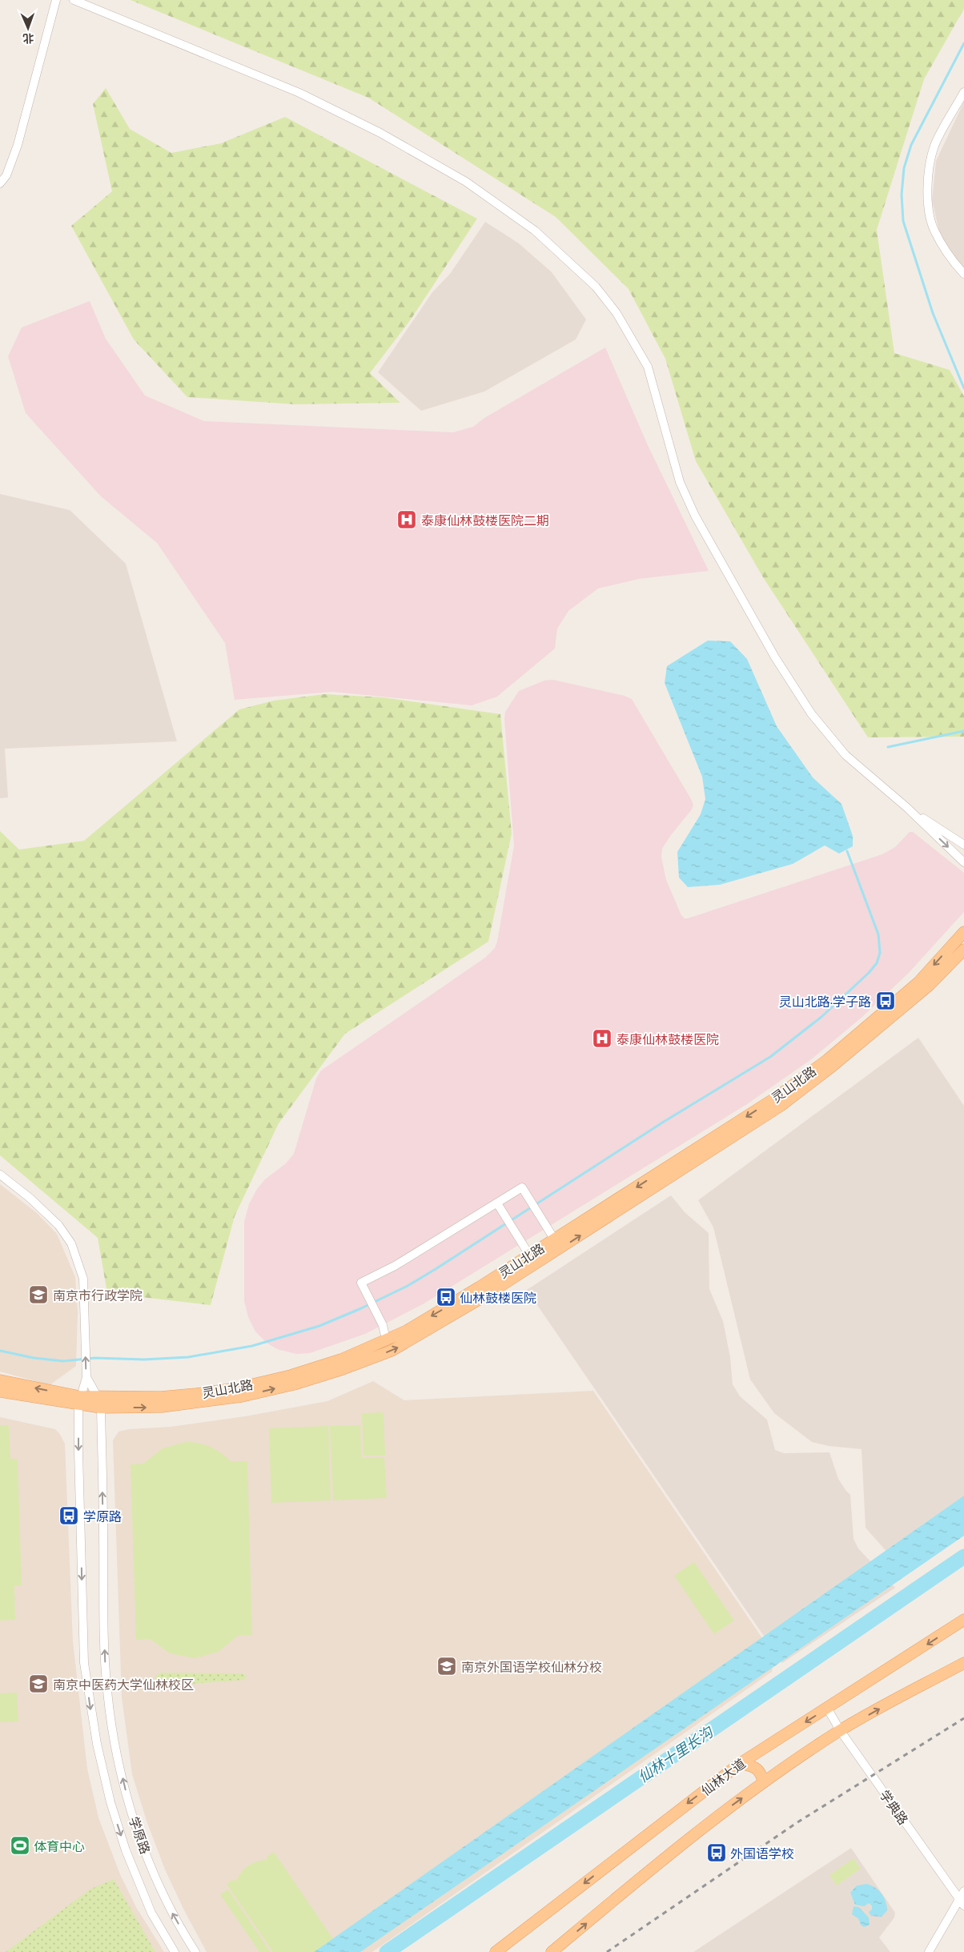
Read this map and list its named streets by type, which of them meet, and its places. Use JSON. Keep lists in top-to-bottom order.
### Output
{
  "streets": {
    "main road": ["灵山北路", "仙林大道"],
    "street": ["学典路", "学原路"]
  },
  "crossings": [
    ["灵山北路", "学原路"],
    ["仙林大道", "学典路"]
  ],
  "water": ["仙林十里长沟"],
  "places": {
    "hospital": ["泰康仙林鼓楼医院二期", "泰康仙林鼓楼医院"],
    "bus stop": [
      "灵山北路·学子路",
      "仙林鼓楼医院",
      "学原路",
      "外国语学校"
    ],
    "school or university": ["南京市行政学院", "南京外国语学校仙林分校", "南京中医药大学仙林校区"],
    "sports": ["体育中心"]
  },
  "north": "bottom"
}
